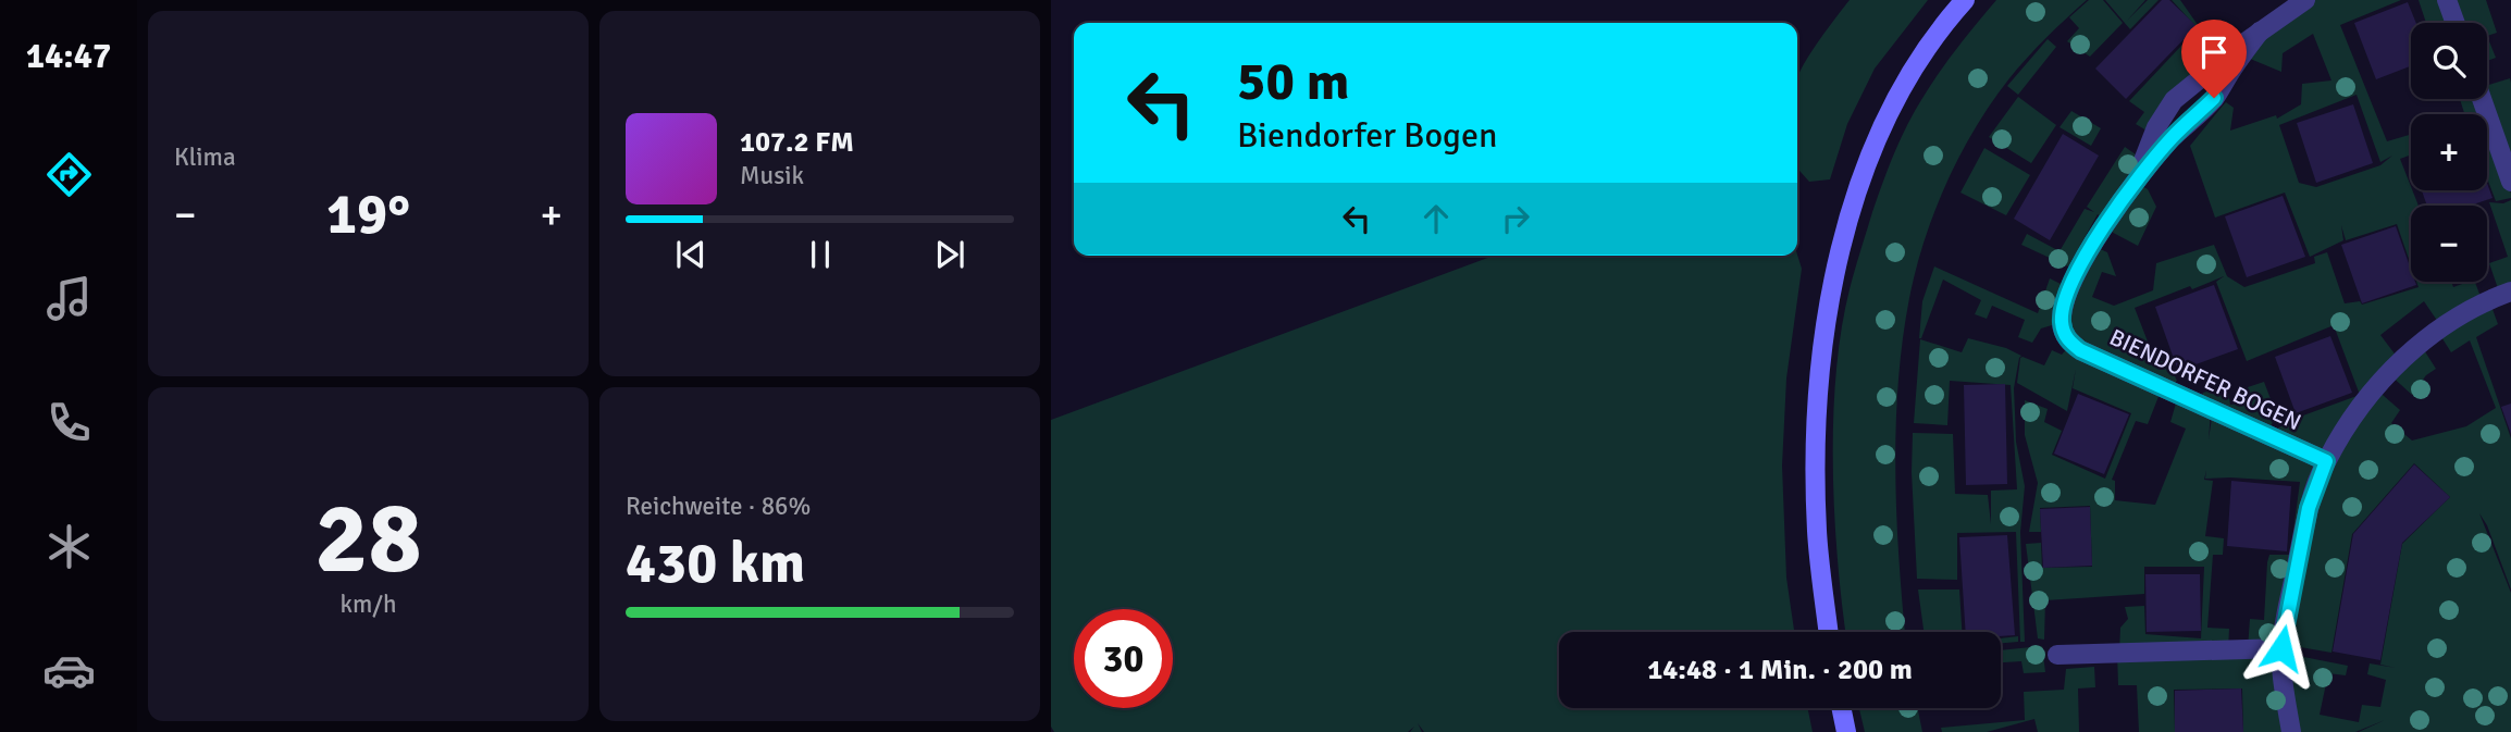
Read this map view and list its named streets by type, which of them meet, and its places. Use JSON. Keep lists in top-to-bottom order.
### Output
{
  "streets": {
    "street": ["BIENDORFER BOGEN"]
  },
  "page": {
    "tabs": "14:47",
    "tile": [
      "Klima",
      ["28", "km/h"],
      ["Reichweite · 86%", "430 km"]
    ],
    "map_buttons": ["+", "−"],
    "turn": ["50 m", "Biendorfer Bogen"],
    "song": ["107.2 FM", "Musik"],
    "heat": ["−", "19°", "+"],
    "limit": "30",
    "trip": "14:48 · 1 Min. · 200 m"
  }
}
